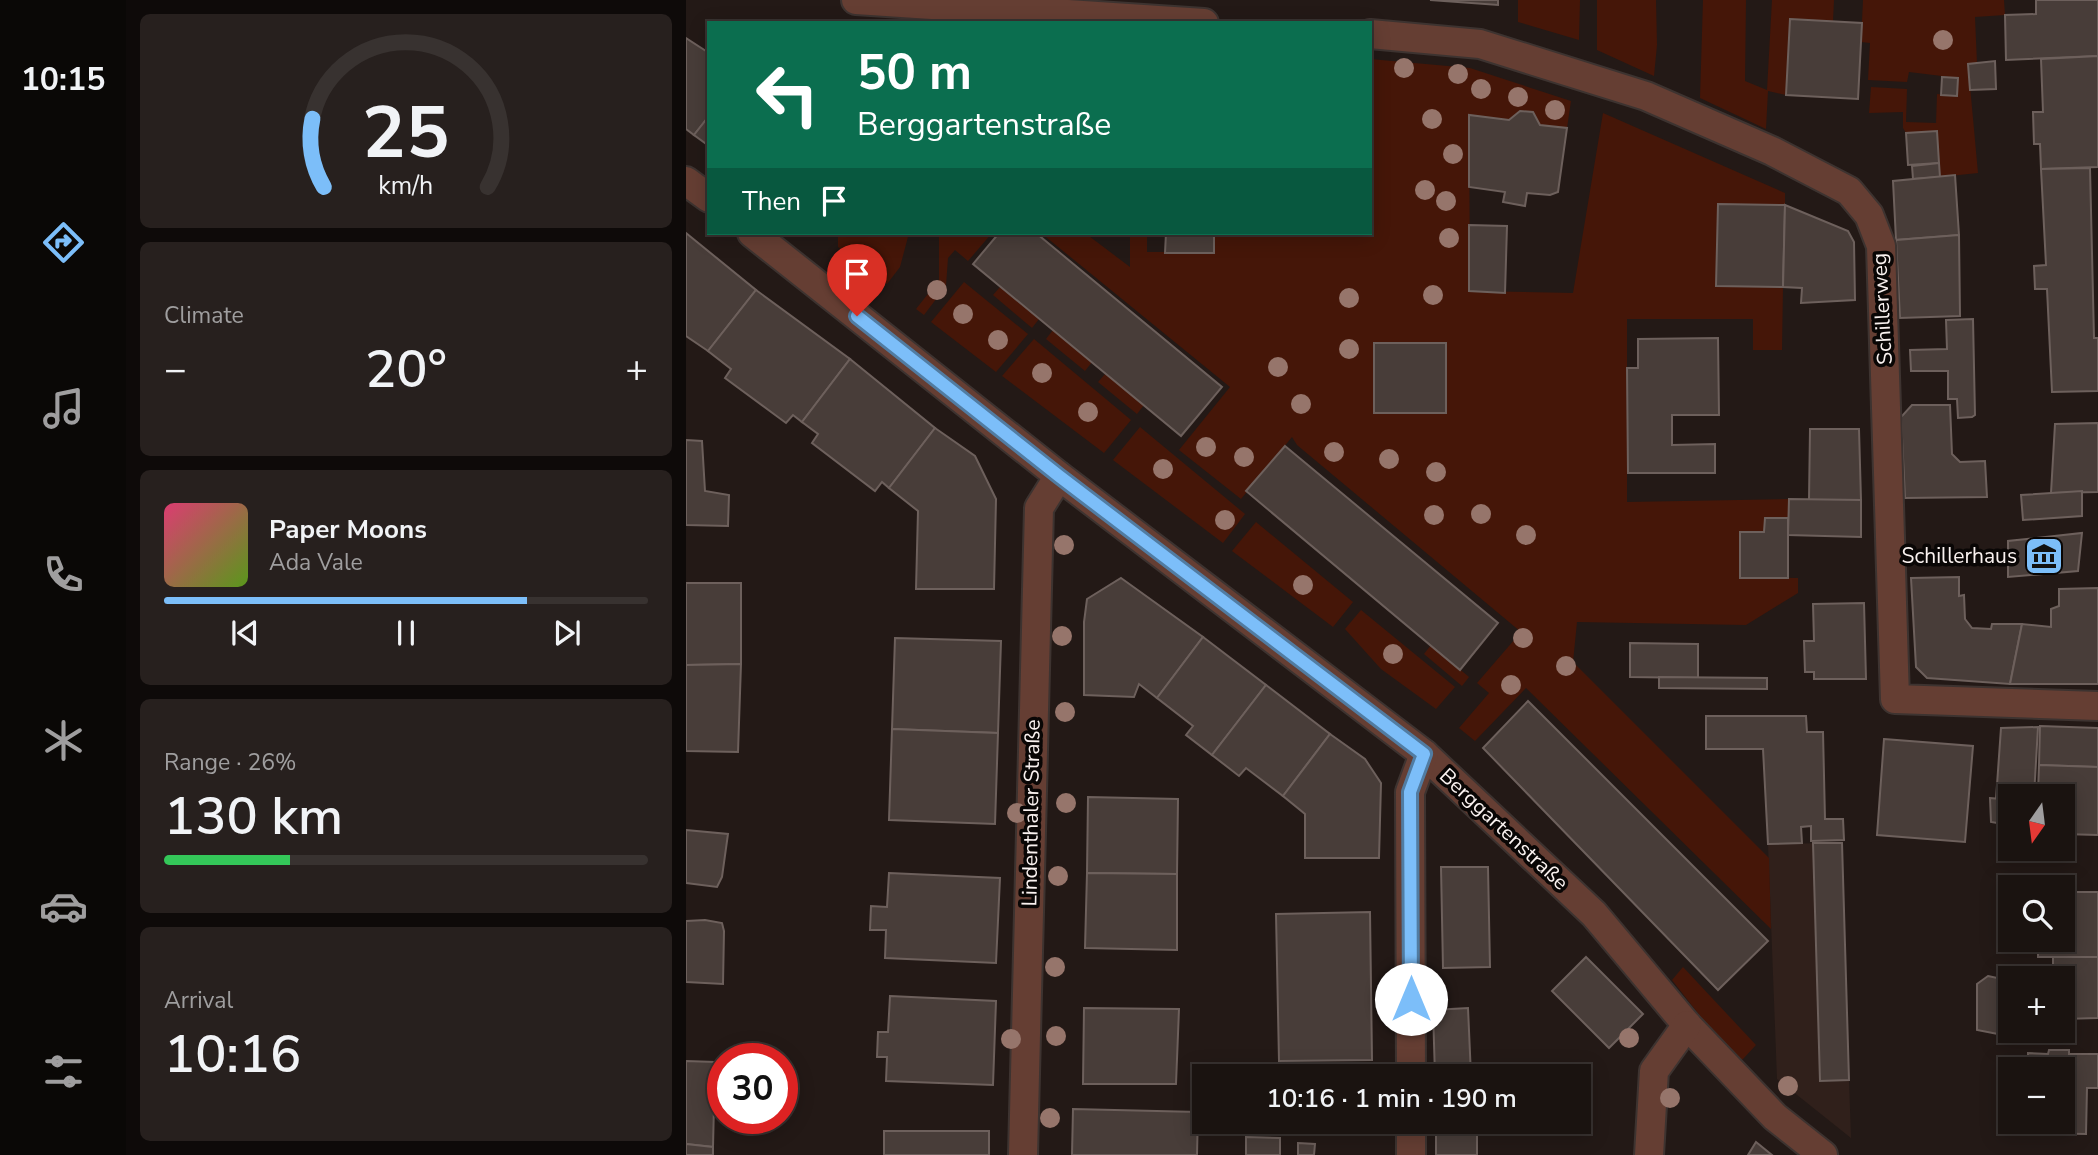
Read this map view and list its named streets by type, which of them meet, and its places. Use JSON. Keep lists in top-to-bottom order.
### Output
{
  "streets": {
    "street": ["Schillerweg", "Lindenthaler Straße", "Berggartenstraße"]
  },
  "crossings": [
    ["Lindenthaler Straße", "Berggartenstraße"]
  ],
  "places": {
    "museum": ["Schillerhaus"]
  },
  "north": "bottom",
  "page": {
    "tabs": "10:15",
    "turn": ["50 m", "Berggartenstraße"],
    "then": "Then",
    "tile": [
      "Climate",
      ["Range · 26%", "130 km"],
      ["Arrival", "10:16"]
    ],
    "heat": ["−", "20°", "+"],
    "song": ["Paper Moons", "Ada Vale"],
    "map_buttons": ["+", "−"],
    "limit": "30",
    "trip": "10:16 · 1 min · 190 m",
    "gauge": ["25", "km/h"]
  }
}
